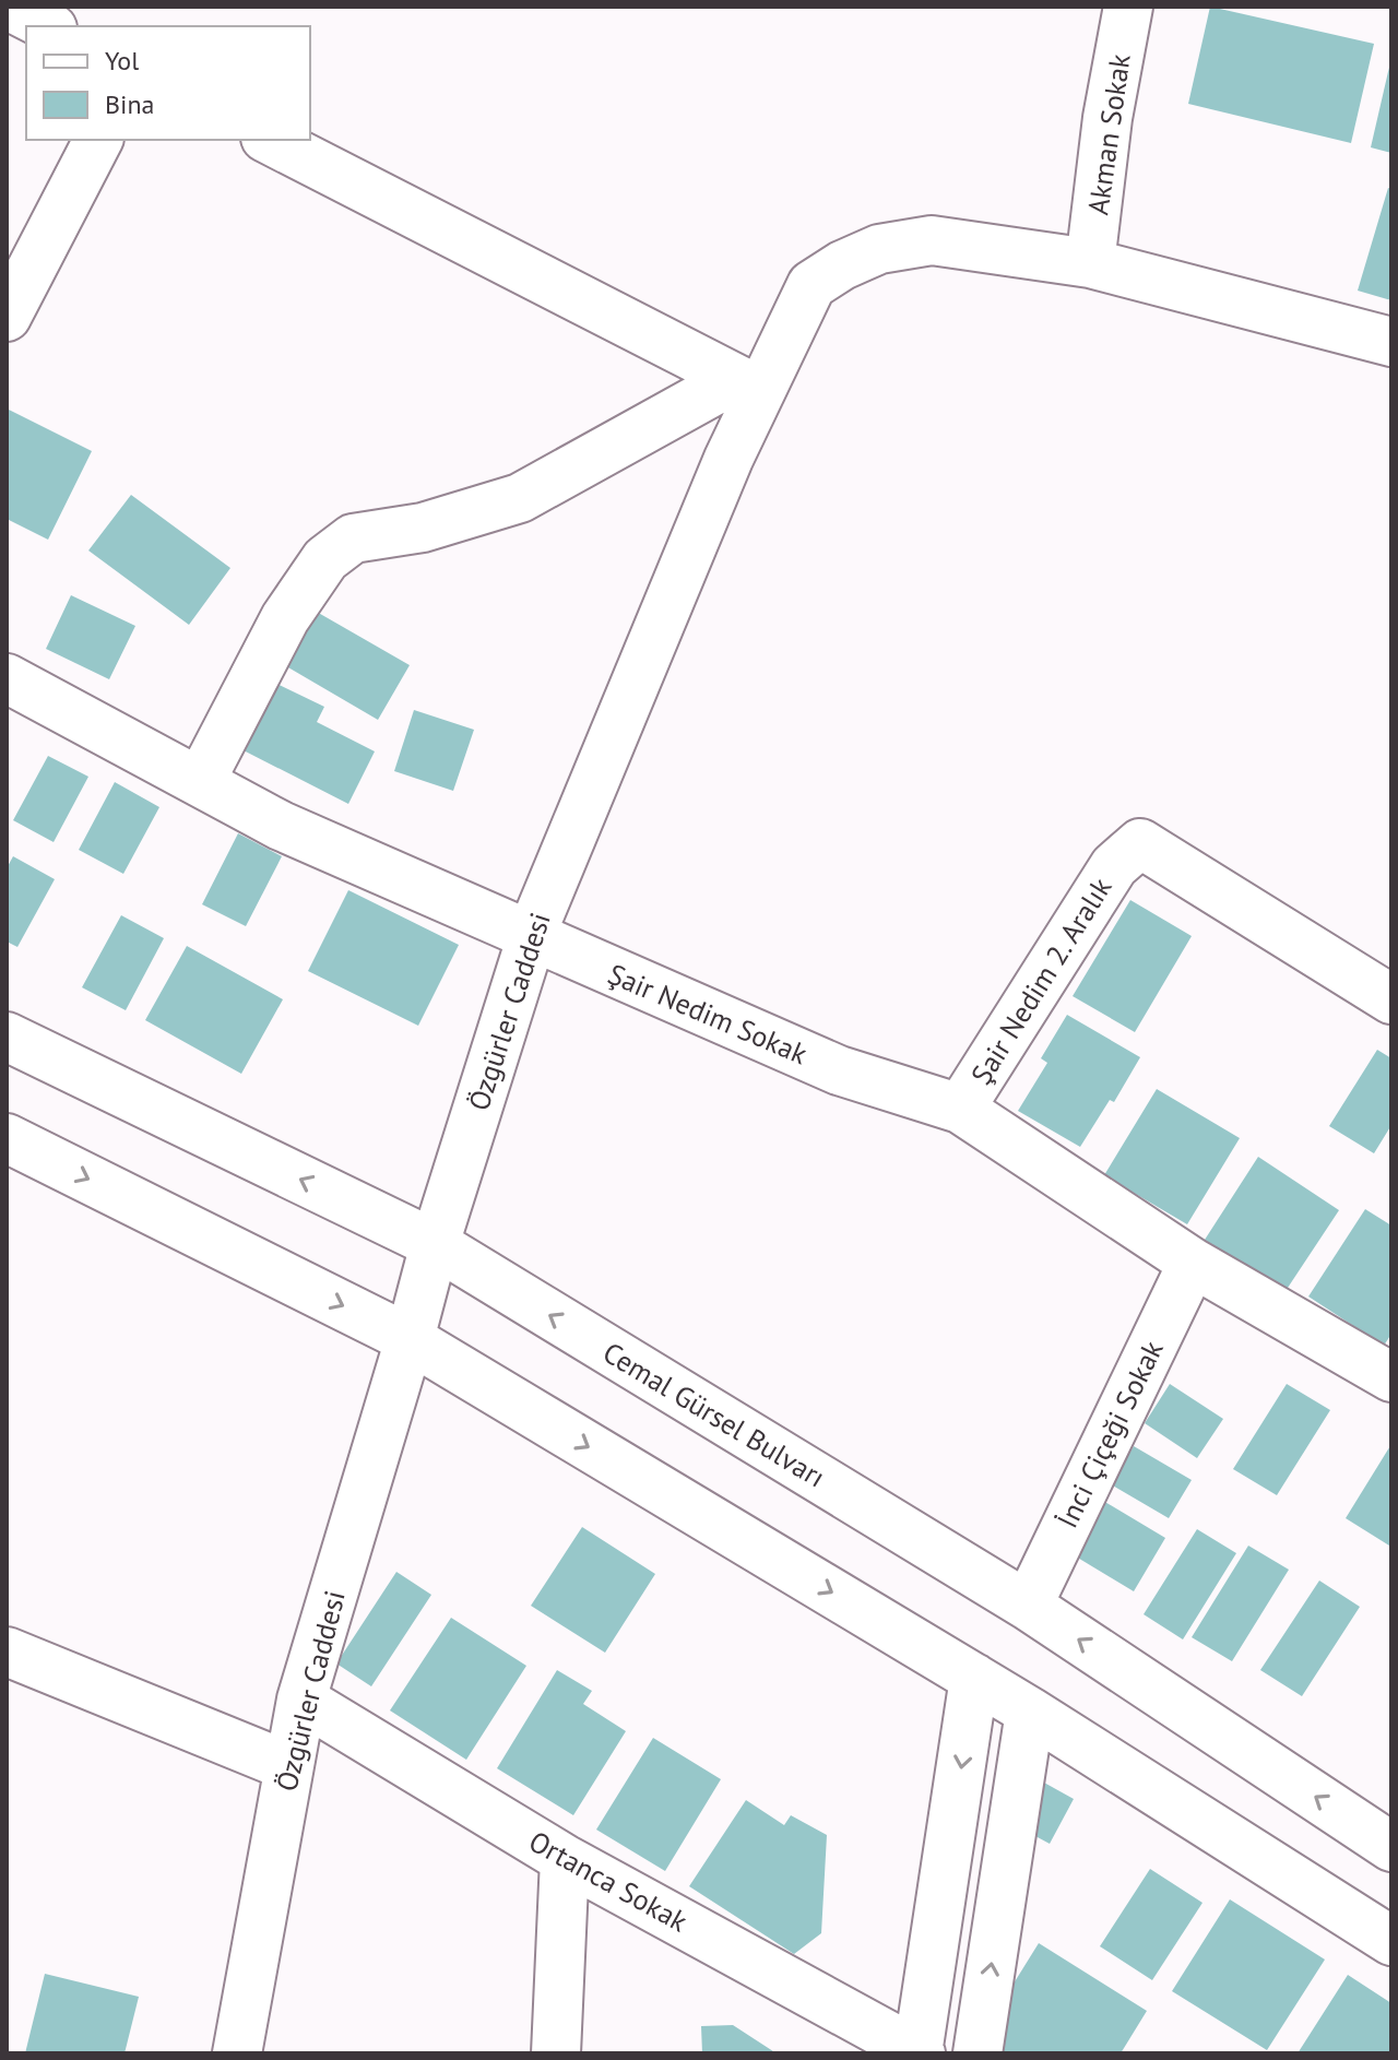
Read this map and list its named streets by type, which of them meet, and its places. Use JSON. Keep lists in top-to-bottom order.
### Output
{
  "streets": {
    "street": [
      "Akman Sokak",
      "Şair Nedim 2. Aralık",
      "Özgürler Caddesi",
      "Şair Nedim Sokak",
      "Cemal Gürsel Bulvarı",
      "İnci Çiçeği Sokak",
      "Ortanca Sokak"
    ]
  },
  "crossings": [
    ["Akman Sokak", "Özgürler Caddesi"],
    ["Şair Nedim 2. Aralık", "Şair Nedim Sokak"],
    ["Özgürler Caddesi", "Şair Nedim Sokak"],
    ["Özgürler Caddesi", "Cemal Gürsel Bulvarı"],
    ["Özgürler Caddesi", "Ortanca Sokak"],
    ["Şair Nedim Sokak", "İnci Çiçeği Sokak"],
    ["Cemal Gürsel Bulvarı", "İnci Çiçeği Sokak"]
  ],
  "legend": ["Yol", "Bina"]
}
